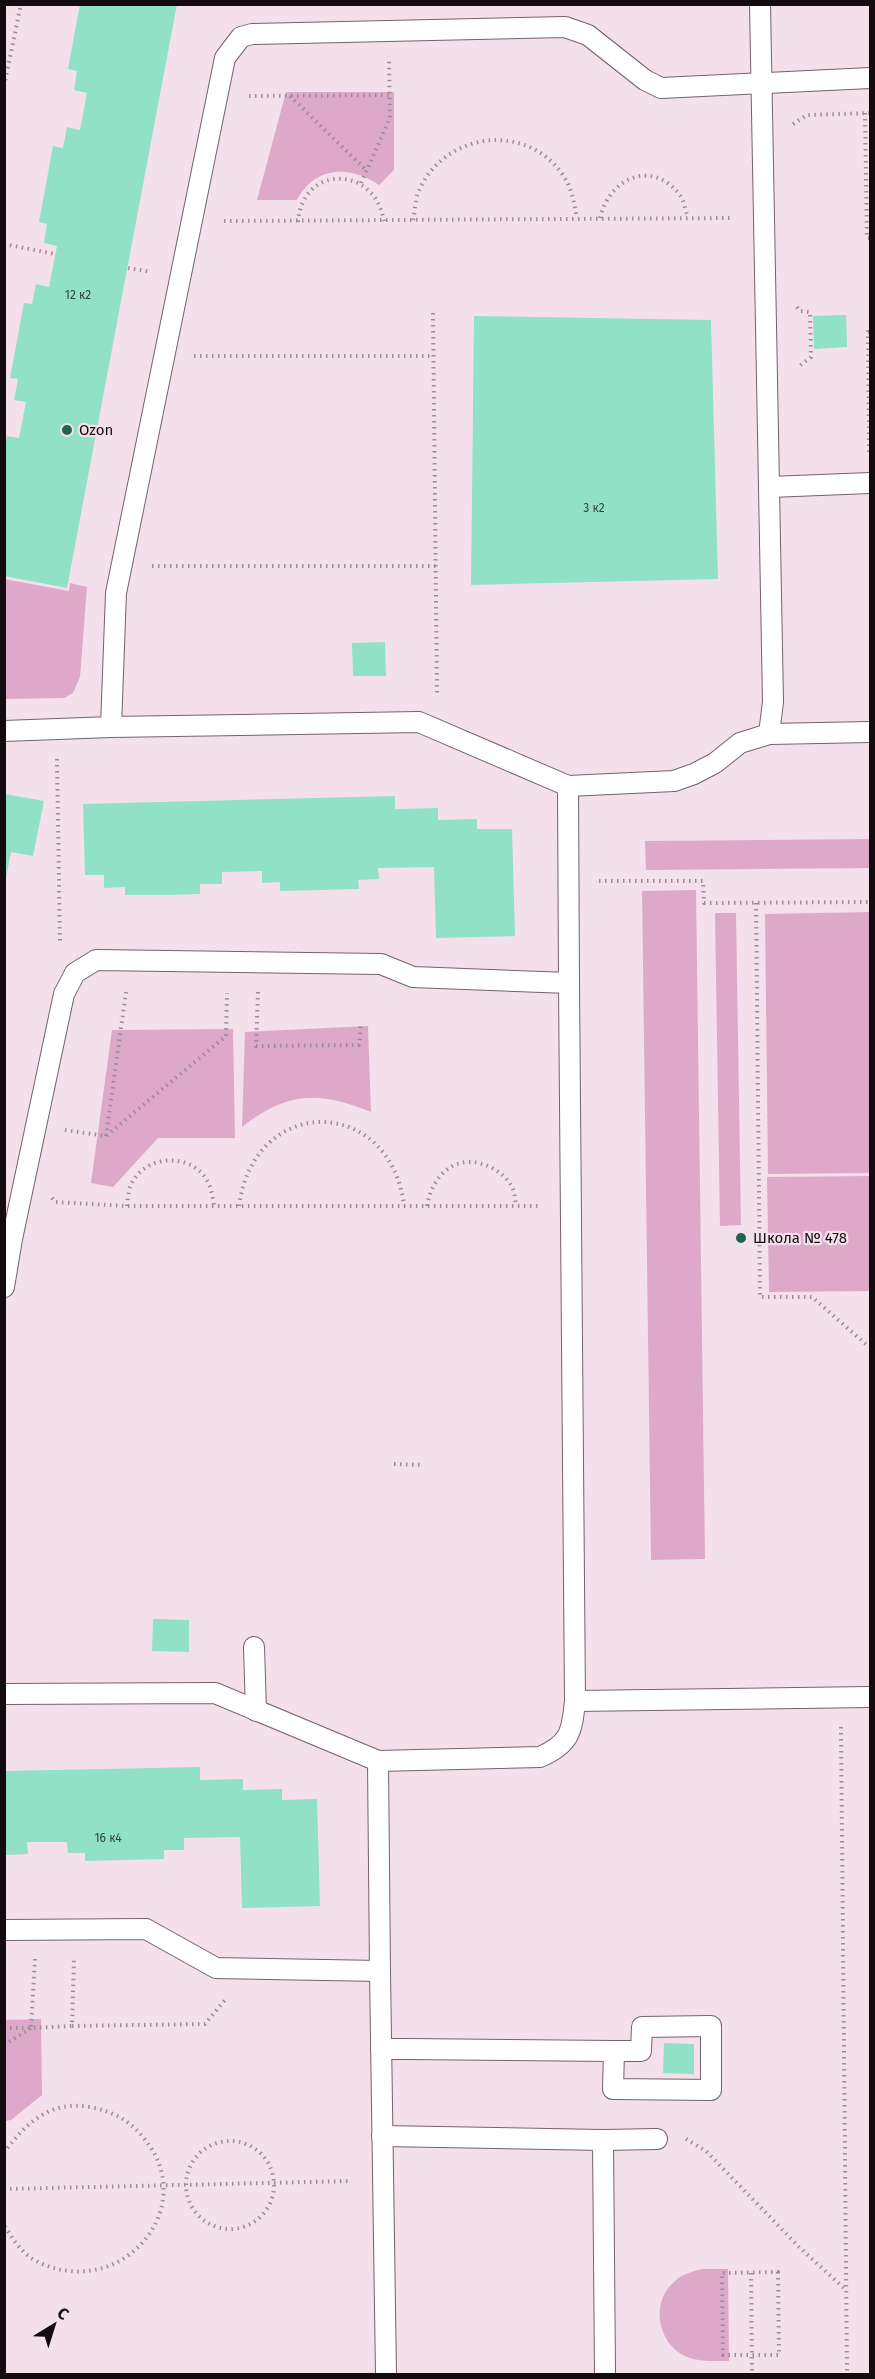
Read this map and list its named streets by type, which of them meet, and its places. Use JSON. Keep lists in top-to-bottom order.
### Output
{
  "places": ["Ozon", "Школа № 478"],
  "house_numbers": ["12 к2", "3 к2", "16 к4"],
  "north": "top right"
}
